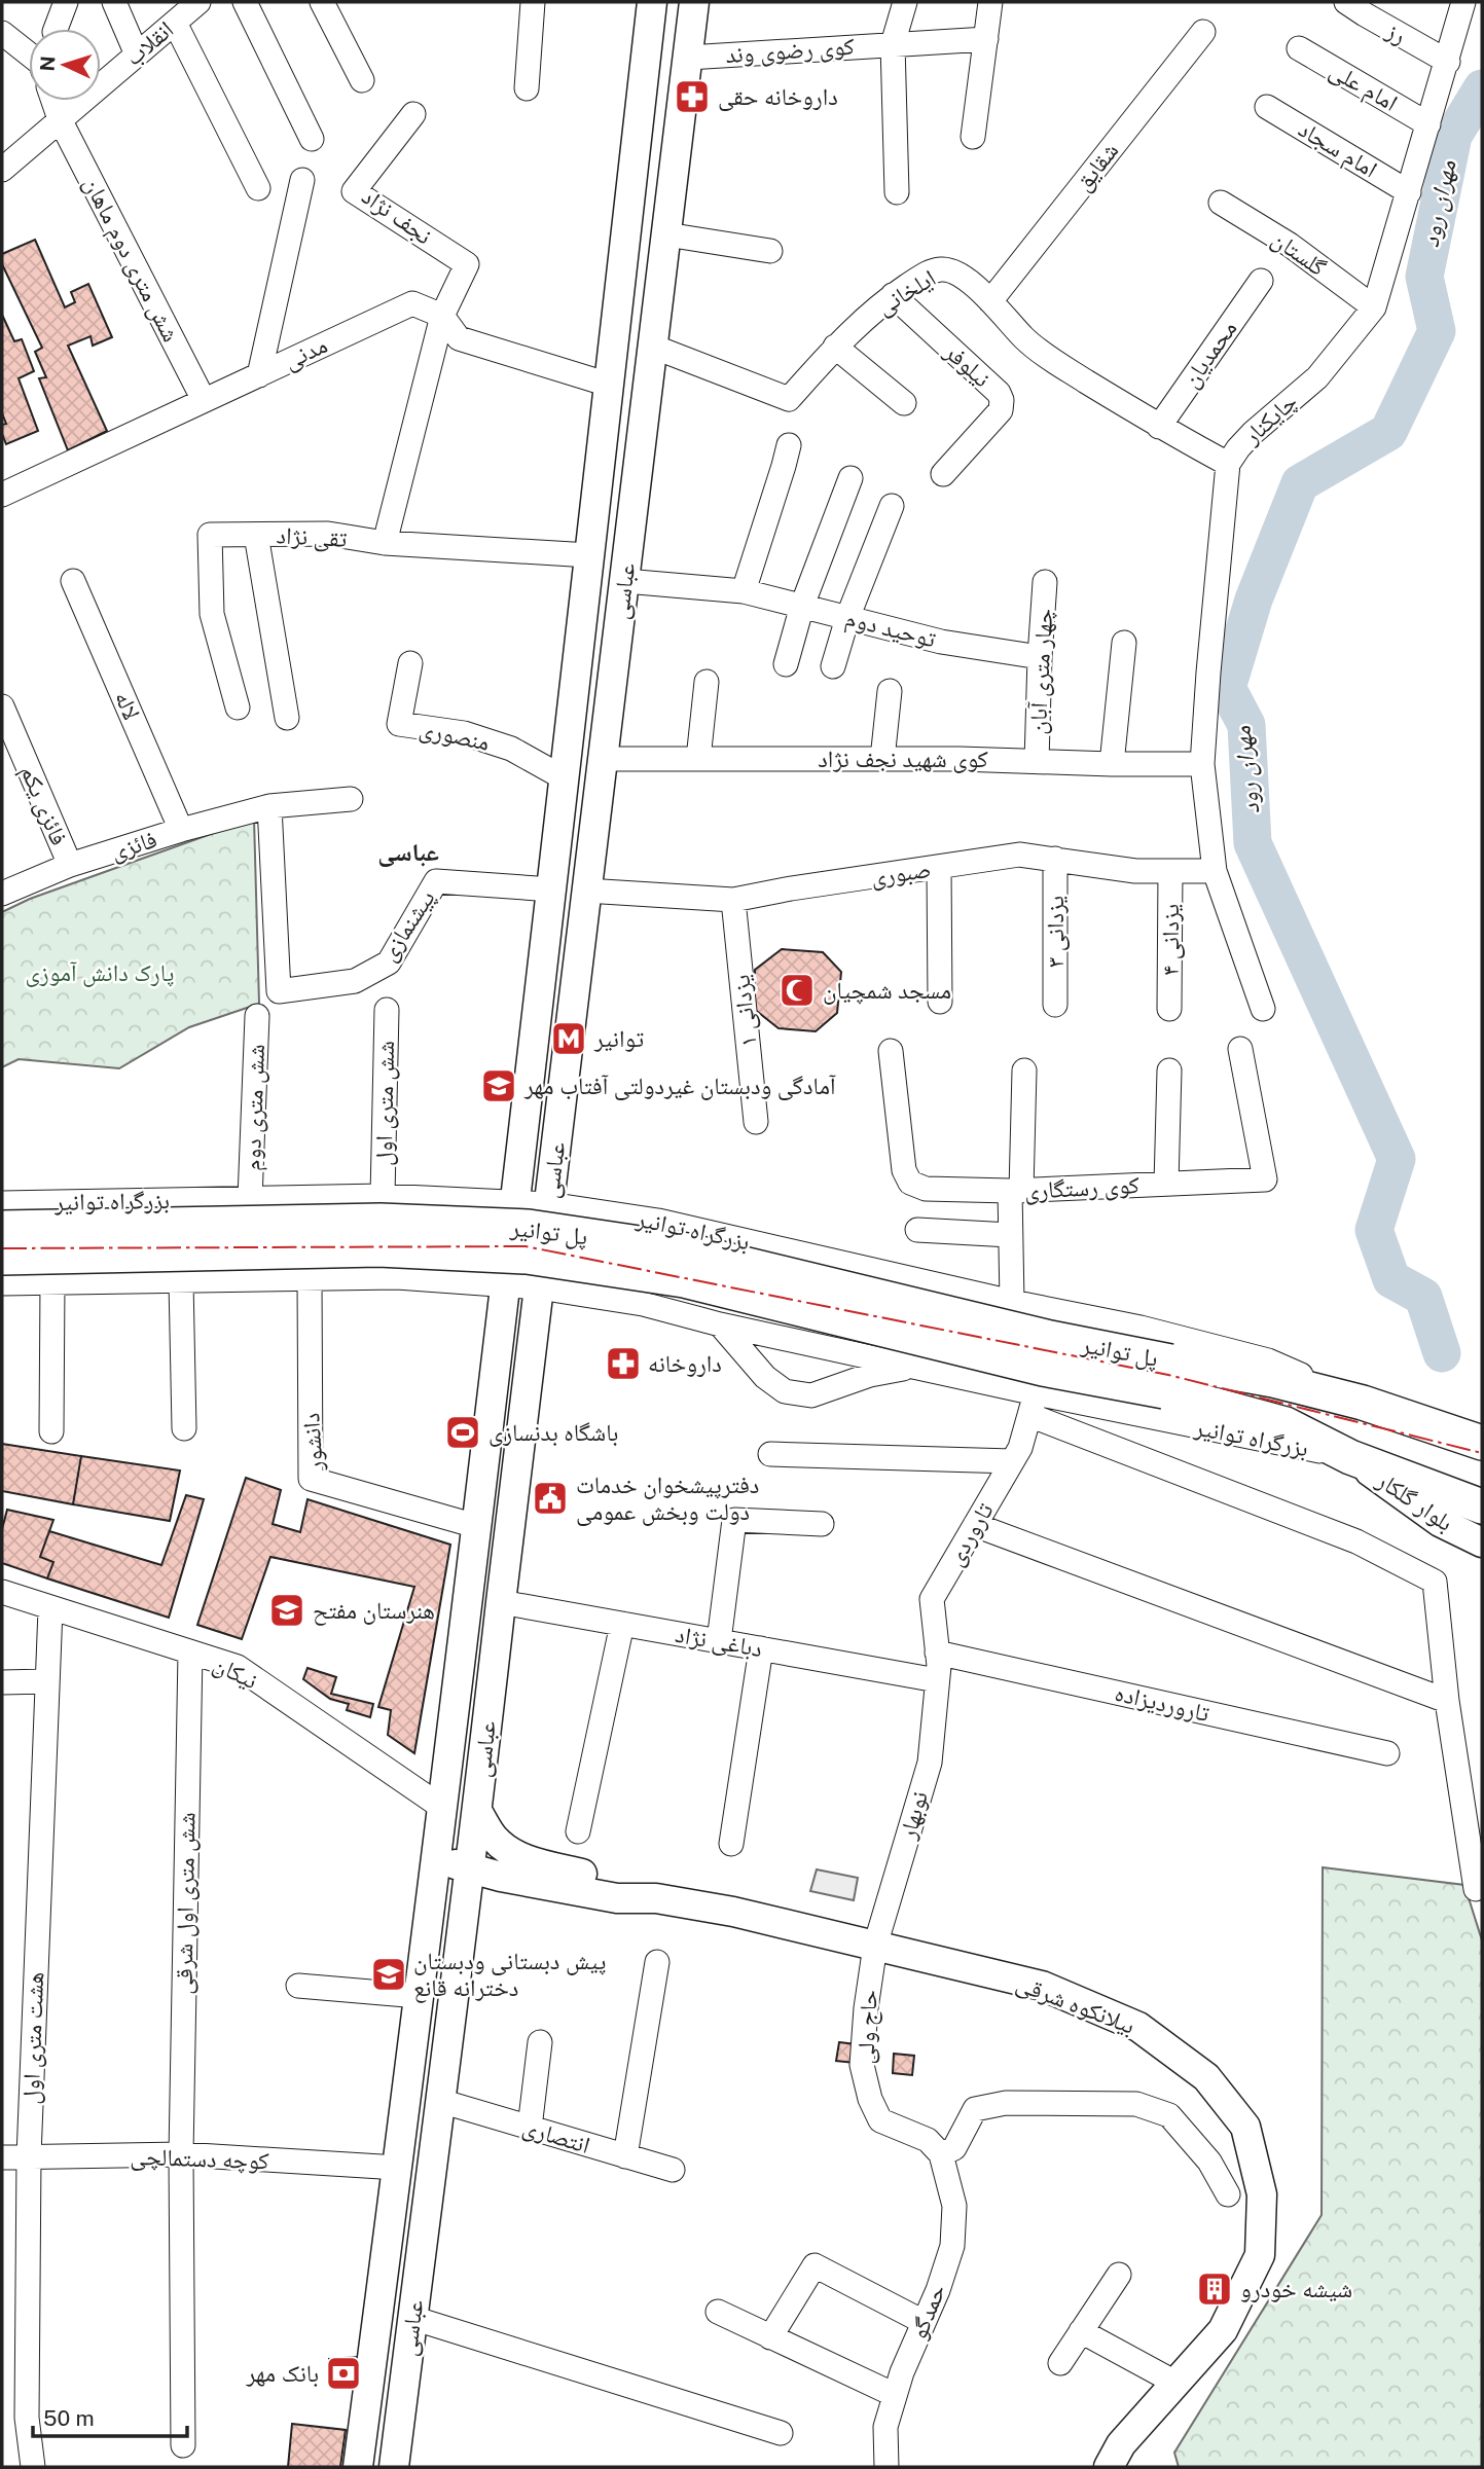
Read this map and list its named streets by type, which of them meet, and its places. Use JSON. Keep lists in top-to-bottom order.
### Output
{
  "streets": {
    "highway": ["بزرگراه توانیر", "پل توانیر"],
    "main road": ["عباسى", "بلوار گلکار", "بیلانکوه شرقی"],
    "street": [
      "رز",
      "انقلاب",
      "کوی رضوی وند",
      "امام علی",
      "امام سجاد",
      "شقایق",
      "نجف نژاد",
      "گلستان",
      "شش متری دوم ماهان",
      "ایلخانی",
      "مدنی",
      "محمدیان",
      "نیلوفر",
      "چایکنار",
      "تقی نژاد",
      "توحید دوم",
      "چهار متری آبان",
      "لاله",
      "منصوری",
      "کوی شهید نجف نژاد",
      "فائزی یکم",
      "فائزی",
      "صبوری",
      "پیشنمازی",
      "یزدانی ۳",
      "یزدانی ۴",
      "یزدانی ۱",
      "شش متری اول",
      "شش متری دوم",
      "کوی رستگاری",
      "دانشور",
      "تاروردی",
      "دباغی نژاد",
      "نیکان",
      "تاروردیزاده",
      "نوبهار",
      "شش متری اول شرقی",
      "حاج ولی",
      "هشت متری اول",
      "انتصاری",
      "کوچه دستمالچی",
      "حمدگو"
    ]
  },
  "crossings": [
    ["رز", "چایکنار"],
    ["انقلاب", "شش متری دوم ماهان"],
    ["کوی رضوی وند", "عباسى"],
    ["امام علی", "چایکنار"],
    ["امام سجاد", "چایکنار"],
    ["شقایق", "ایلخانی"],
    ["نجف نژاد", "مدنی"],
    ["گلستان", "چایکنار"],
    ["شش متری دوم ماهان", "مدنی"],
    ["ایلخانی", "محمدیان"],
    ["ایلخانی", "نیلوفر"],
    ["ایلخانی", "چایکنار"],
    ["ایلخانی", "عباسى"],
    ["مدنی", "عباسى"],
    ["چایکنار", "کوی شهید نجف نژاد"],
    ["چایکنار", "صبوری"],
    ["تقی نژاد", "عباسى"],
    ["عباسى", "توحید دوم"],
    ["عباسى", "منصوری"],
    ["عباسى", "کوی شهید نجف نژاد"],
    ["عباسى", "صبوری"],
    ["عباسى", "پیشنمازی"],
    ["عباسى", "بزرگراه توانیر"],
    ["عباسى", "دانشور"],
    ["عباسى", "دباغی نژاد"],
    ["عباسى", "نیکان"],
    ["عباسى", "بیلانکوه شرقی"],
    ["عباسى", "انتصاری"],
    ["عباسى", "کوچه دستمالچی"],
    ["توحید دوم", "چهار متری آبان"],
    ["چهار متری آبان", "کوی شهید نجف نژاد"],
    ["لاله", "فائزی"],
    ["فائزی یکم", "فائزی"],
    ["فائزی", "پیشنمازی"],
    ["صبوری", "یزدانی ۳"],
    ["صبوری", "یزدانی ۴"],
    ["صبوری", "یزدانی ۱"],
    ["شش متری اول", "بزرگراه توانیر"],
    ["شش متری دوم", "بزرگراه توانیر"],
    ["کوی رستگاری", "بزرگراه توانیر"],
    ["بزرگراه توانیر", "پل توانیر"],
    ["بزرگراه توانیر", "دانشور"],
    ["بزرگراه توانیر", "بلوار گلکار"],
    ["بزرگراه توانیر", "تاروردی"],
    ["تاروردی", "دباغی نژاد"],
    ["تاروردی", "تاروردیزاده"],
    ["تاروردی", "نوبهار"],
    ["دباغی نژاد", "نوبهار"],
    ["نیکان", "شش متری اول شرقی"],
    ["نیکان", "هشت متری اول"],
    ["نوبهار", "بیلانکوه شرقی"],
    ["نوبهار", "حاج ولی"],
    ["شش متری اول شرقی", "کوچه دستمالچی"],
    ["بیلانکوه شرقی", "حاج ولی"],
    ["حاج ولی", "حمدگو"],
    ["هشت متری اول", "کوچه دستمالچی"]
  ],
  "districts": ["عباسی"],
  "water": ["مهران رود"],
  "parks": ["پارک دانش آموزی"],
  "places": {
    "pharmacy": ["داروخانه حقی", "داروخانه"],
    "mosque": ["مسجد شمچیان"],
    "metro station": ["توانیر"],
    "school or university": ["آمادگی ودبستان غیردولتی آفتاب مهر", "هنرستان مفتح", "پیش دبستانی ودبستان دخترانه قانع"],
    "sports": ["باشگاه بدنسازی"],
    "public building": ["دفترپیشخوان خدمات دولت وبخش عمومی"],
    "building": ["شیشه خودرو"],
    "bank": ["بانک مهر"]
  },
  "scale_bar": "50 m",
  "north": "left"
}
